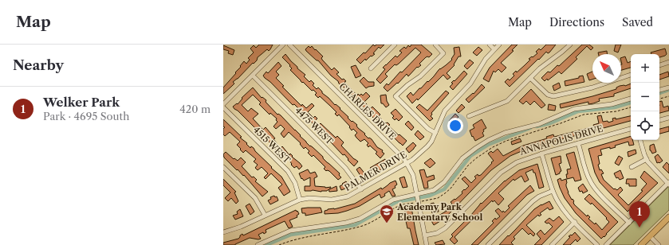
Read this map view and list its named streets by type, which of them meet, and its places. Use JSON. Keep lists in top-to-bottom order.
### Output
{
  "streets": {
    "street": [
      "CHARLES DRIVE",
      "4475 WEST",
      "ANNAPOLIS DRIVE",
      "4515 WEST",
      "PALMER DRIVE"
    ]
  },
  "crossings": [
    ["CHARLES DRIVE", "ANNAPOLIS DRIVE"],
    ["CHARLES DRIVE", "PALMER DRIVE"],
    ["4475 WEST", "PALMER DRIVE"],
    ["4515 WEST", "PALMER DRIVE"]
  ],
  "places": {
    "school or university": ["Academy Park Elementary School"]
  },
  "north": "top left",
  "page": {
    "header": "Map",
    "nav": ["Map", "Directions", "Saved"],
    "heading": "Nearby",
    "map_buttons": ["+", "−"],
    "list": [
      {
        "mark": "1",
        "name": "Welker Park",
        "note": "Park · 4695 South",
        "value": "420 m"
      }
    ],
    "pins": "1"
  }
}
